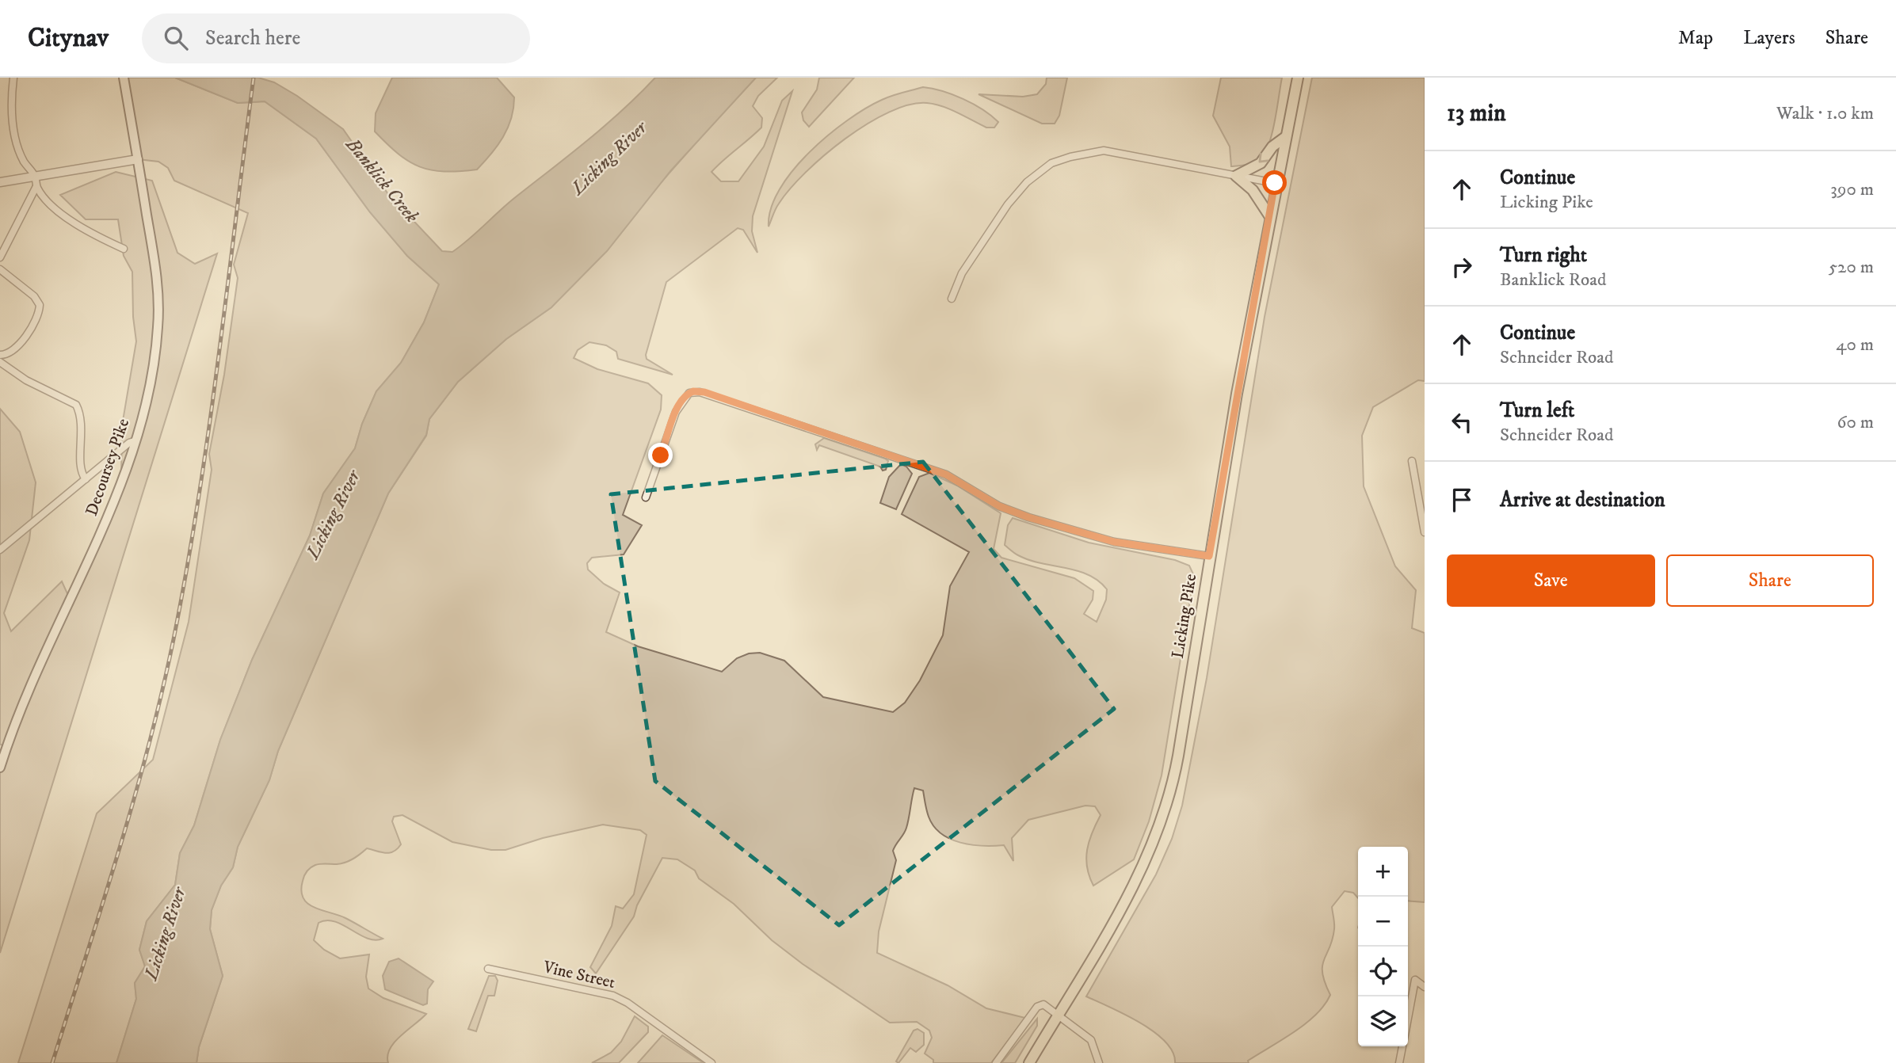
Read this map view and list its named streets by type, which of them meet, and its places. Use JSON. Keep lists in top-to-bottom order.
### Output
{
  "streets": {
    "main road": ["Decoursey Pike", "Licking Pike"],
    "street": ["Vine Street"]
  },
  "water": ["Licking River", "Banklick Creek"],
  "page": {
    "header": "Citynav",
    "search": "Search here",
    "nav": ["Map", "Layers", "Share"],
    "heading": ["13 min", "Walk · 1.0 km"],
    "list": [
      ["Continue", "Licking Pike", "390 m"],
      ["Turn right", "Banklick Road", "520 m"],
      ["Continue", "Schneider Road", "40 m"],
      ["Turn left", "Schneider Road", "60 m"],
      "Arrive at destination"
    ],
    "buttons": ["Save", "Share"],
    "map_buttons": ["+", "−"]
  }
}
